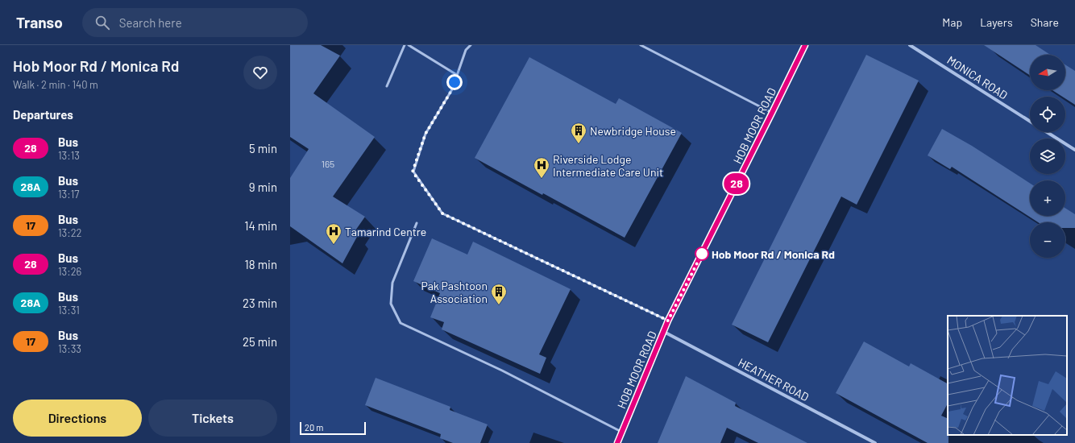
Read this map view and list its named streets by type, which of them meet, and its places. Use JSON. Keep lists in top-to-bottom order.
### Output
{
  "streets": {
    "street": ["MONICA ROAD", "HOB MOOR ROAD", "HEATHER ROAD"]
  },
  "crossings": [
    ["HOB MOOR ROAD", "HEATHER ROAD"]
  ],
  "places": {
    "building": ["Newbridge House", "Pak Pashtoon Association"],
    "hospital": ["Riverside Lodge Intermediate Care Unit", "Tamarind Centre"],
    "other": ["Hob Moor Rd / Monica Rd"]
  },
  "lines": ["bus line 28"],
  "house_numbers": ["165"],
  "scale_bar": "20 m",
  "north": "left",
  "page": {
    "header": "Transo",
    "search": "Search here",
    "nav": ["Map", "Layers", "Share"],
    "heading": [
      ["Hob Moor Rd / Monica Rd", "Walk · 2 min · 140 m"],
      "Departures"
    ],
    "on_map": "28",
    "map_buttons": ["+", "−"],
    "list": [
      {
        "mark": "28",
        "name": "Bus",
        "note": "13:13",
        "value": "5 min"
      },
      {
        "mark": "28A",
        "name": "Bus",
        "note": "13:17",
        "value": "9 min"
      },
      {
        "mark": "17",
        "name": "Bus",
        "note": "13:22",
        "value": "14 min"
      },
      {
        "mark": "28",
        "name": "Bus",
        "note": "13:26",
        "value": "18 min"
      },
      {
        "mark": "28A",
        "name": "Bus",
        "note": "13:31",
        "value": "23 min"
      },
      {
        "mark": "17",
        "name": "Bus",
        "note": "13:33",
        "value": "25 min"
      }
    ],
    "buttons": ["Directions", "Tickets"],
    "scale": "20 m"
  }
}
